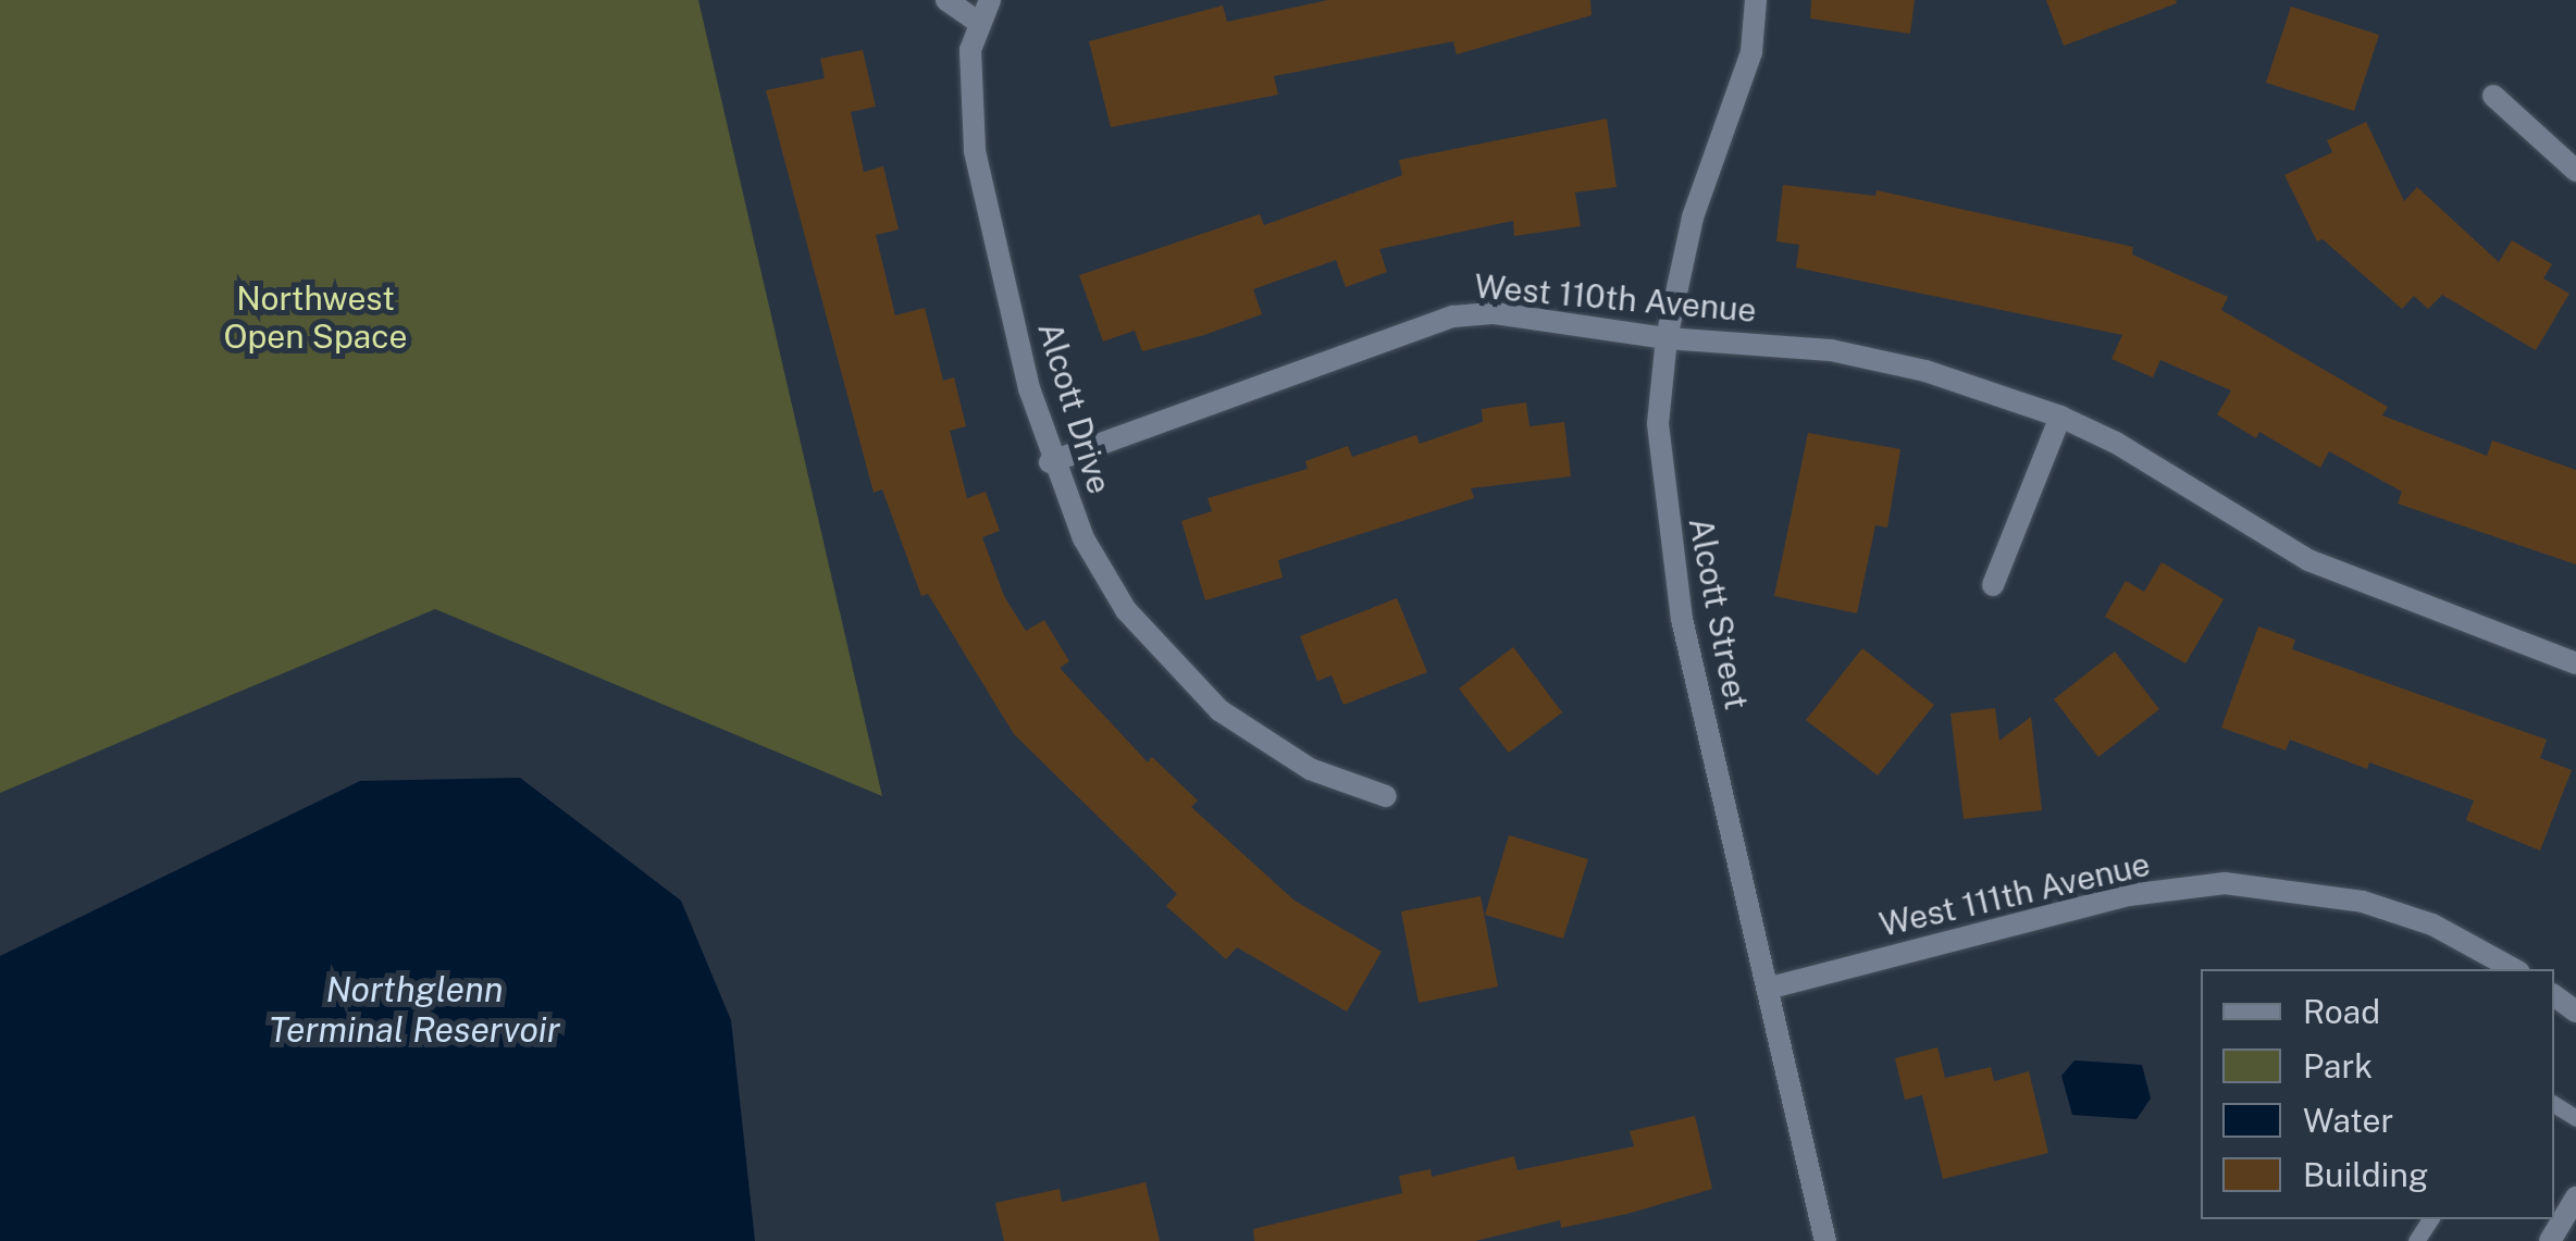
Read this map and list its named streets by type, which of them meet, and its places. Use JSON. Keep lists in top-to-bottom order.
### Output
{
  "streets": {
    "street": [
      "West 110th Avenue",
      "Alcott Drive",
      "Alcott Street",
      "West 111th Avenue"
    ]
  },
  "crossings": [
    ["West 110th Avenue", "Alcott Drive"],
    ["West 110th Avenue", "Alcott Street"],
    ["Alcott Street", "West 111th Avenue"]
  ],
  "water": ["Northglenn Terminal Reservoir"],
  "parks": ["Northwest Open Space"],
  "legend": [
    "Road",
    "Park",
    "Water",
    "Building"
  ]
}
